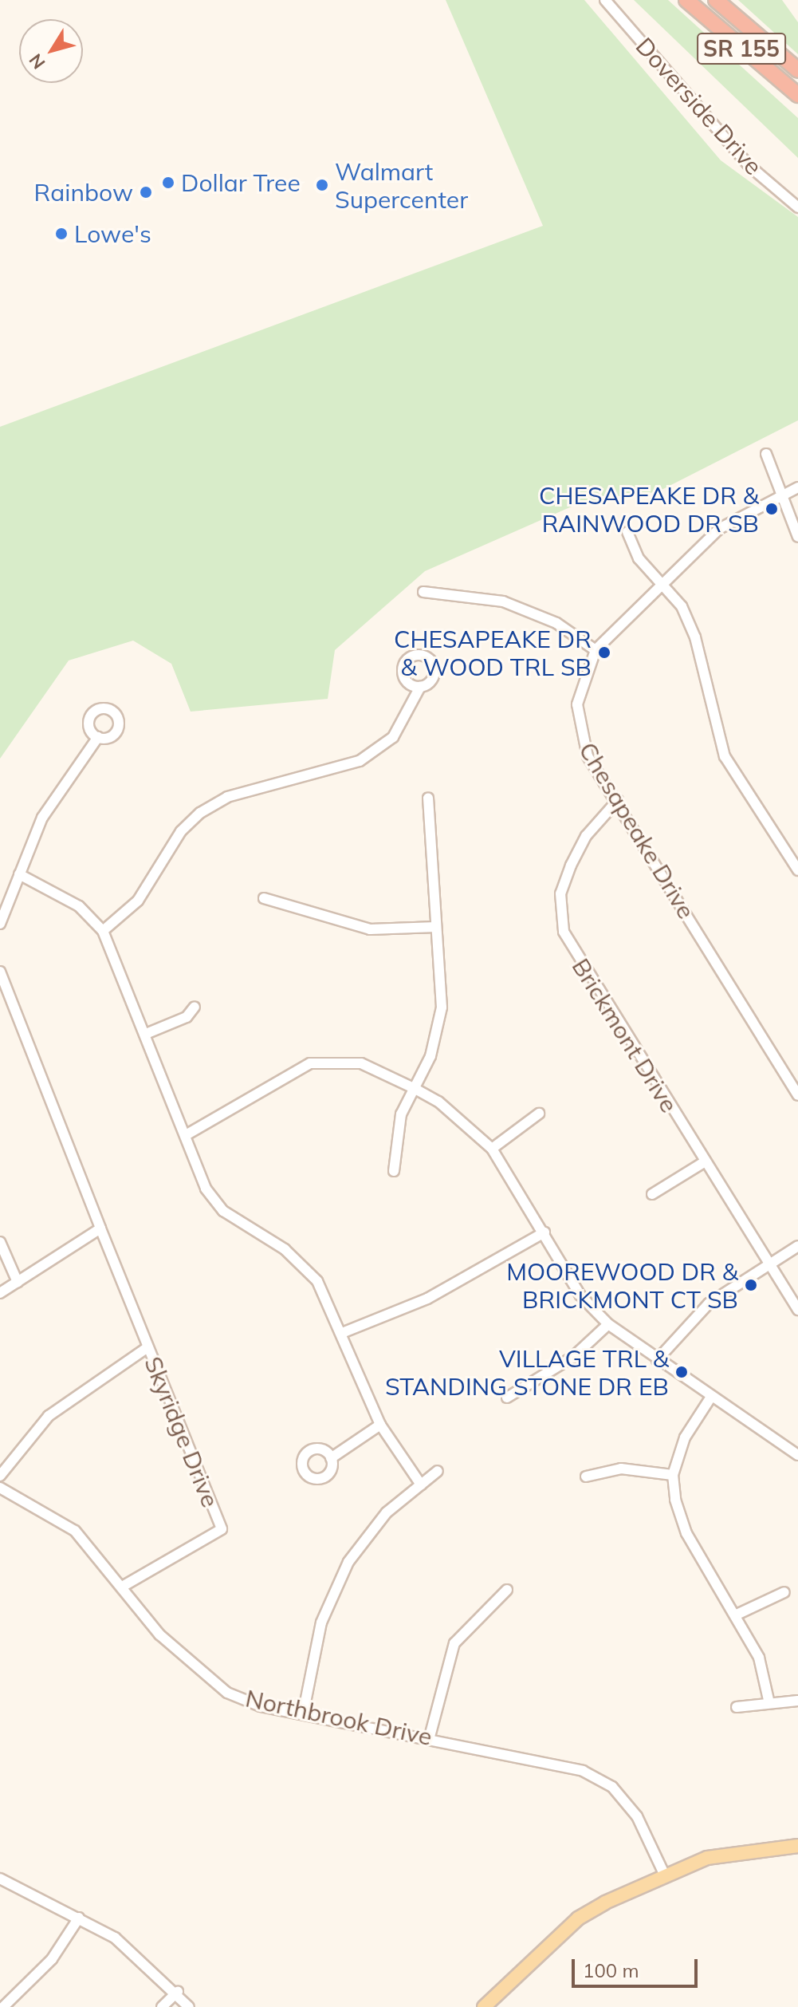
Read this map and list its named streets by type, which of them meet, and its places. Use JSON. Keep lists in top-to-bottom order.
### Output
{
  "streets": {
    "highway": ["SR 155"],
    "street": [
      "Doverside Drive",
      "Chesapeake Drive",
      "Brickmont Drive",
      "Skyridge Drive",
      "Northbrook Drive"
    ]
  },
  "crossings": [
    ["Chesapeake Drive", "Brickmont Drive"],
    ["Skyridge Drive", "Northbrook Drive"]
  ],
  "places": [
    "Dollar Tree",
    "Walmart Supercenter",
    "Rainbow",
    "Lowe's",
    "CHESAPEAKE DR & RAINWOOD DR SB",
    "CHESAPEAKE DR & WOOD TRL SB",
    "MOOREWOOD DR & BRICKMONT CT SB",
    "VILLAGE TRL & STANDING STONE DR EB"
  ],
  "scale_bar": "100 m",
  "north": "bottom left"
}
